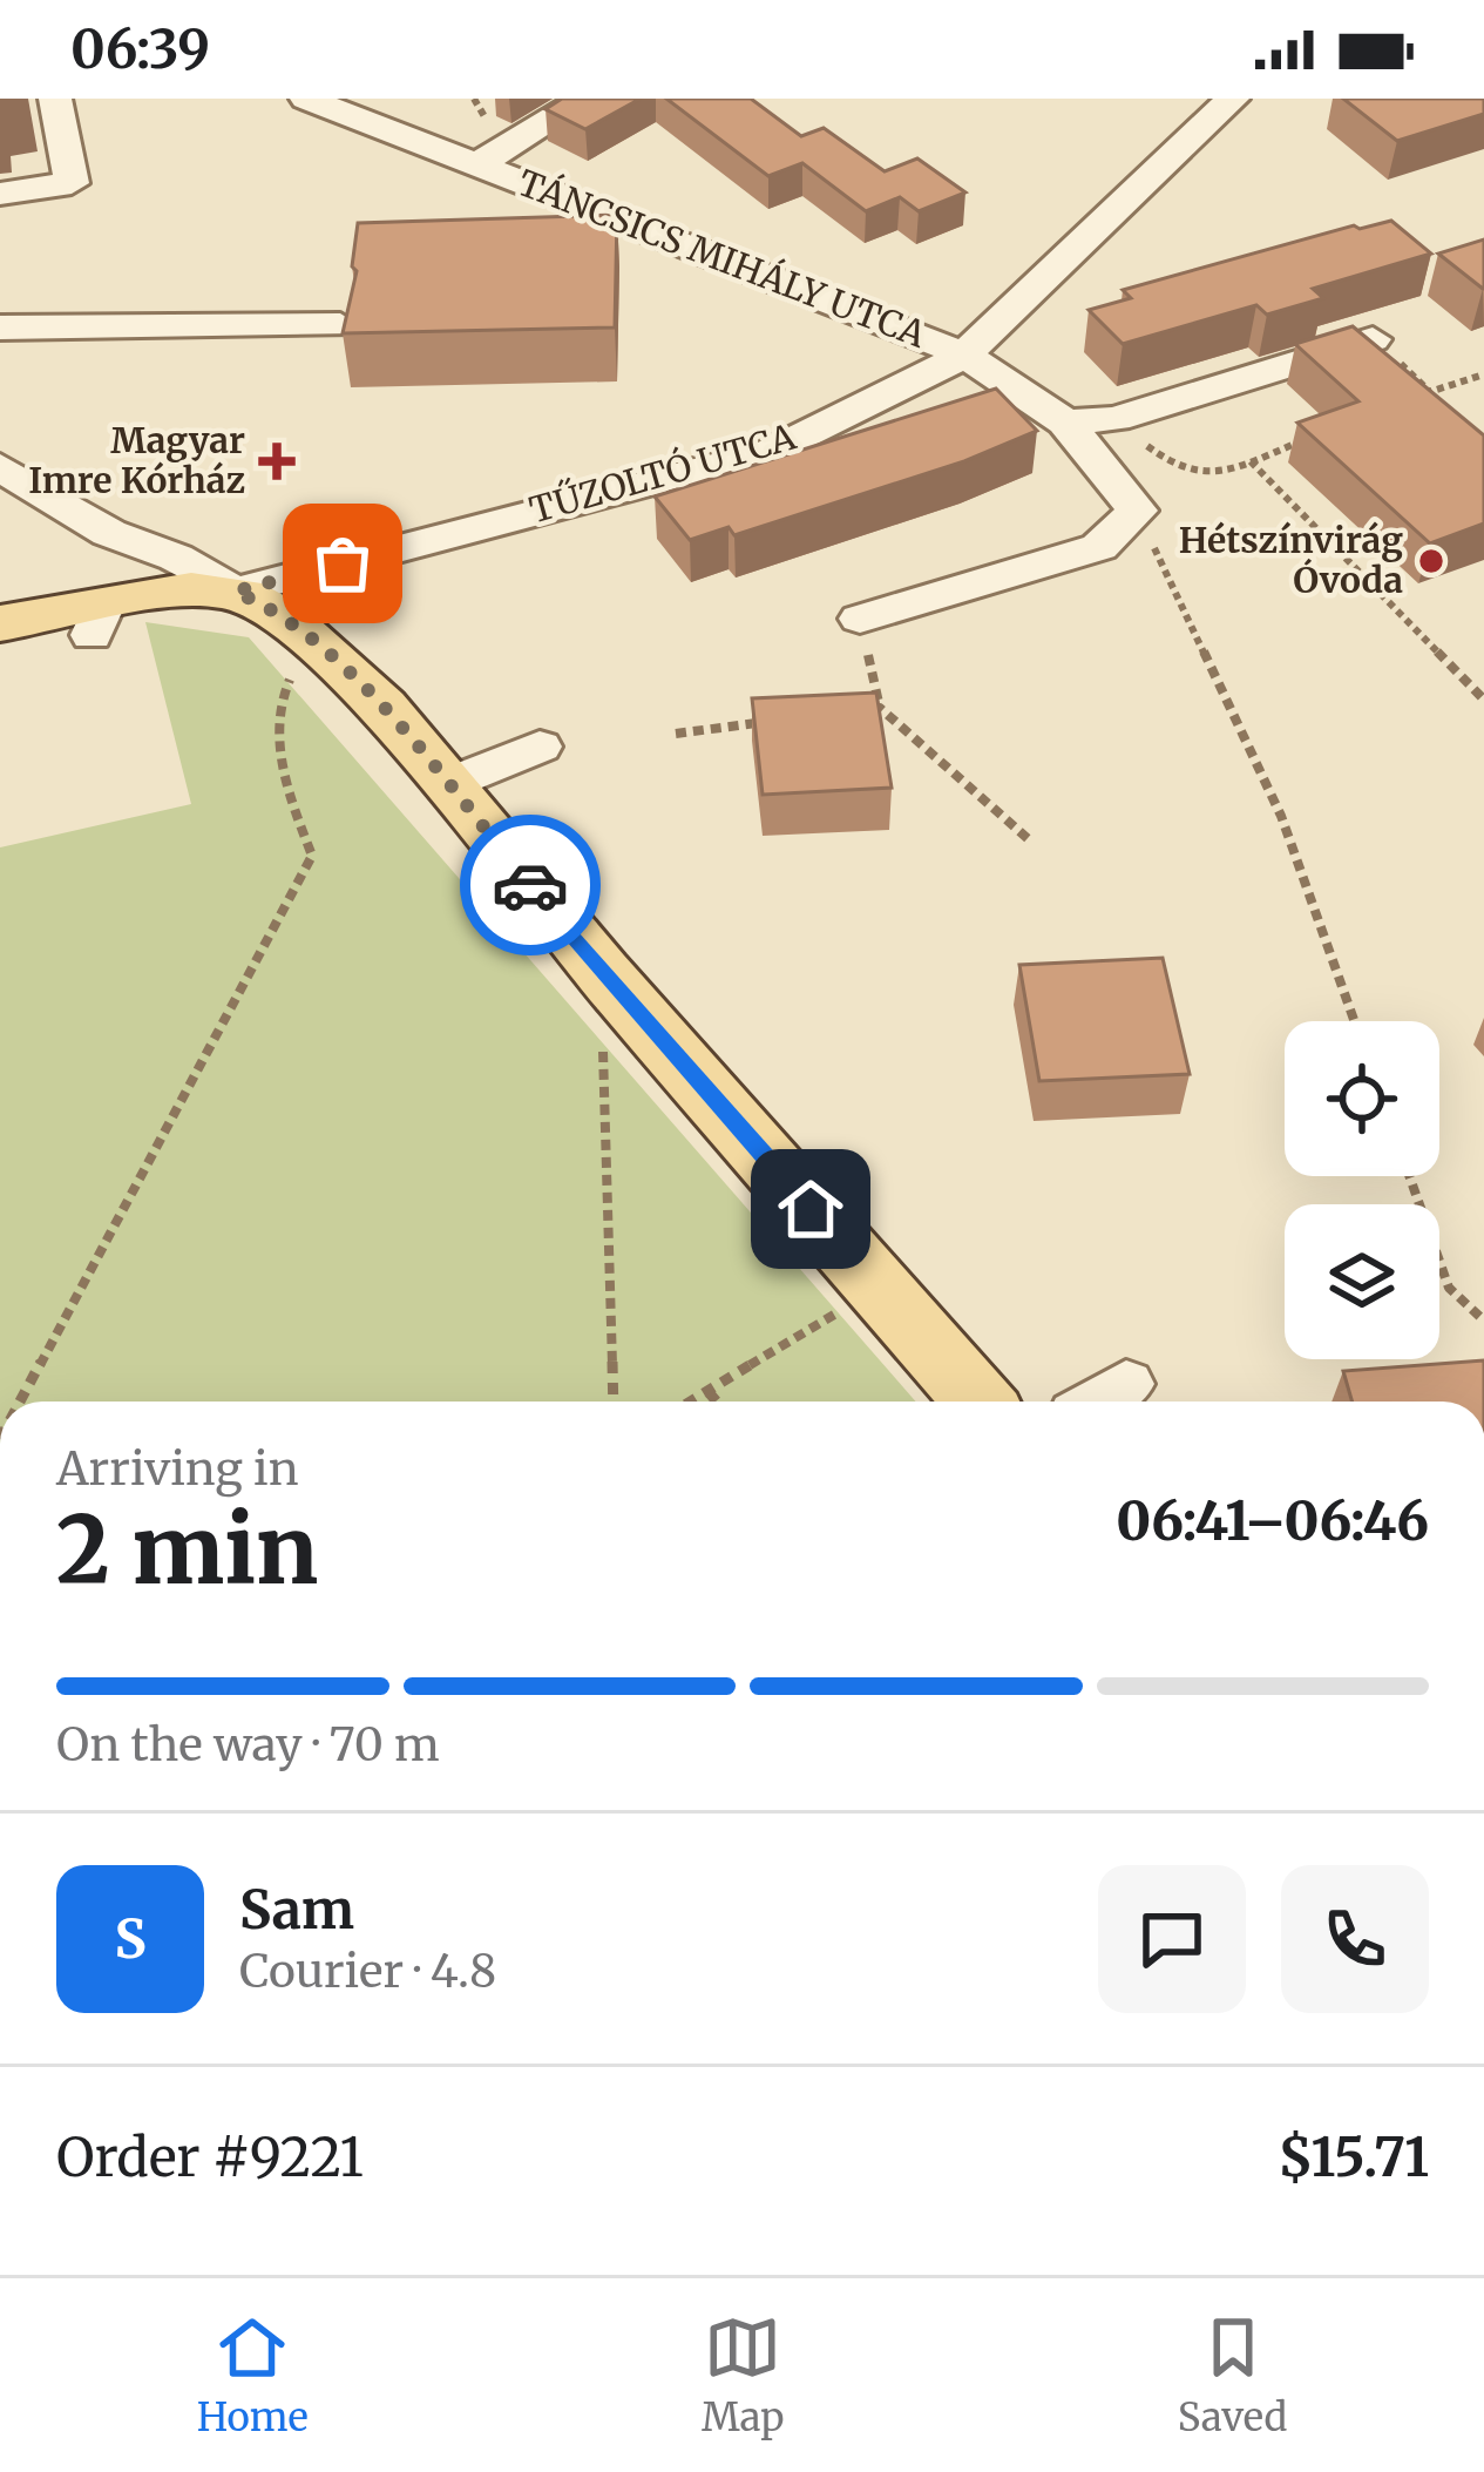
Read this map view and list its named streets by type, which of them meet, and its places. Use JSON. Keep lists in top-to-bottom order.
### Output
{
  "streets": {
    "street": ["TÁNCSICS MIHÁLY UTCA", "TŰZOLTÓ UTCA"]
  },
  "crossings": [
    ["TÁNCSICS MIHÁLY UTCA", "TŰZOLTÓ UTCA"]
  ],
  "places": {
    "health": ["Magyar Imre Kórház"],
    "other": ["Hétszínvirág Óvoda"]
  },
  "page": {
    "status": "06:39",
    "heading": ["2 min", "Arriving in", "06:41–06:46"],
    "panel": [
      "Sam",
      "Courier · 4.8",
      "Order #9221",
      "$15.71"
    ],
    "bar": "On the way · 70 m",
    "round": "S",
    "tabs": ["Home", "Map", "Saved"]
  }
}
